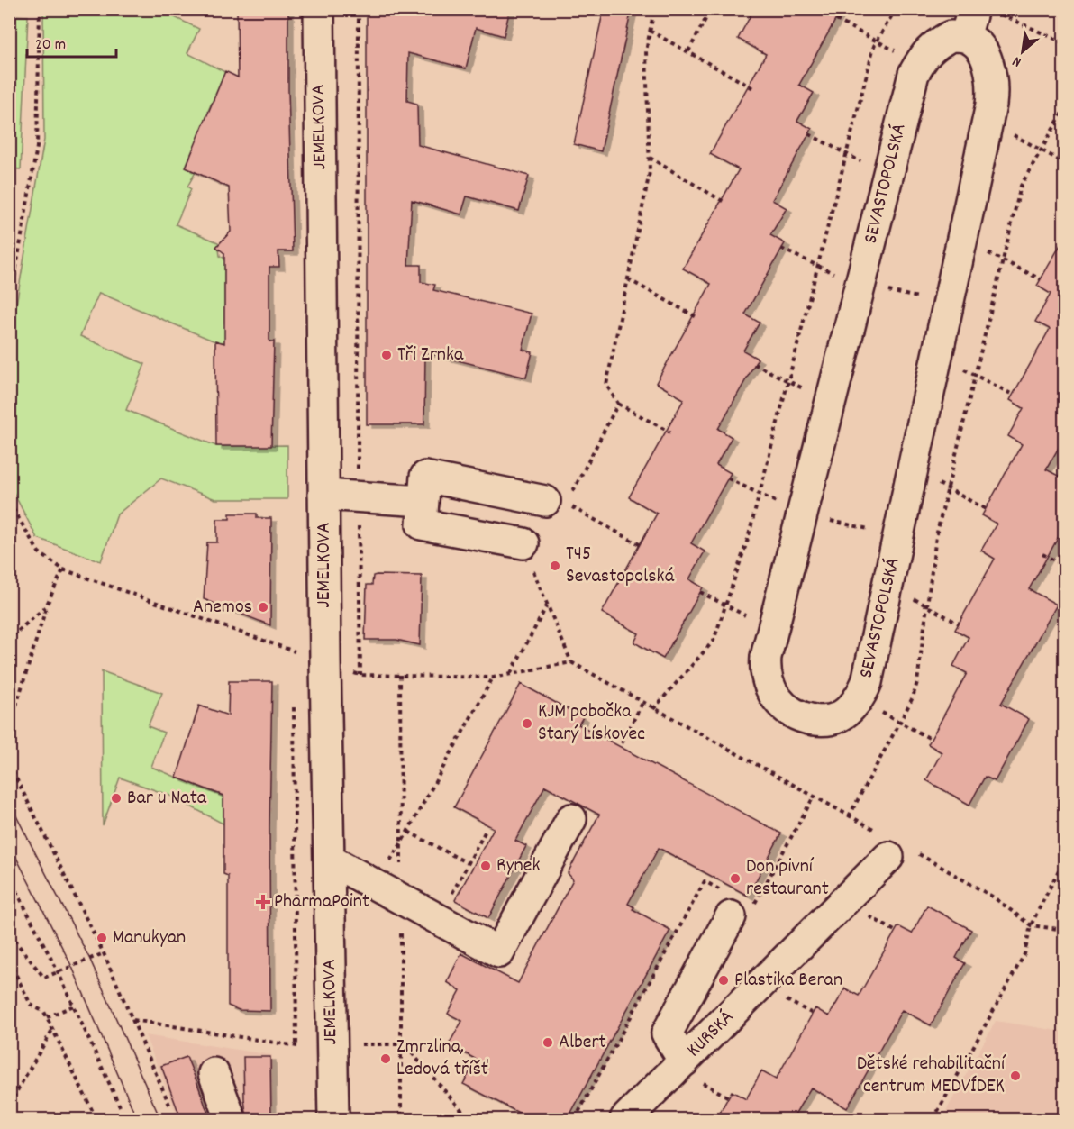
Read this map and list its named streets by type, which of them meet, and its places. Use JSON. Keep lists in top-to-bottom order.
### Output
{
  "streets": {
    "street": ["JEMELKOVA", "SEVASTOPOLSKÁ", "KURSKÁ"]
  },
  "places": {
    "other": [
      "Tři Zrnka",
      "T45 Sevastopolská",
      "Anemos",
      "KJM pobočka Starý Lískovec",
      "Bar u Nata",
      "Rynek",
      "Don pivní restaurant",
      "Manukyan",
      "Plastika Beran",
      "Albert",
      "Zmrzlina, Ledová tříšť",
      "Dětské rehabilitační centrum MEDVÍDEK"
    ],
    "health": ["PharmaPoint"]
  },
  "scale_bar": "20 m",
  "north": "bottom left"
}
